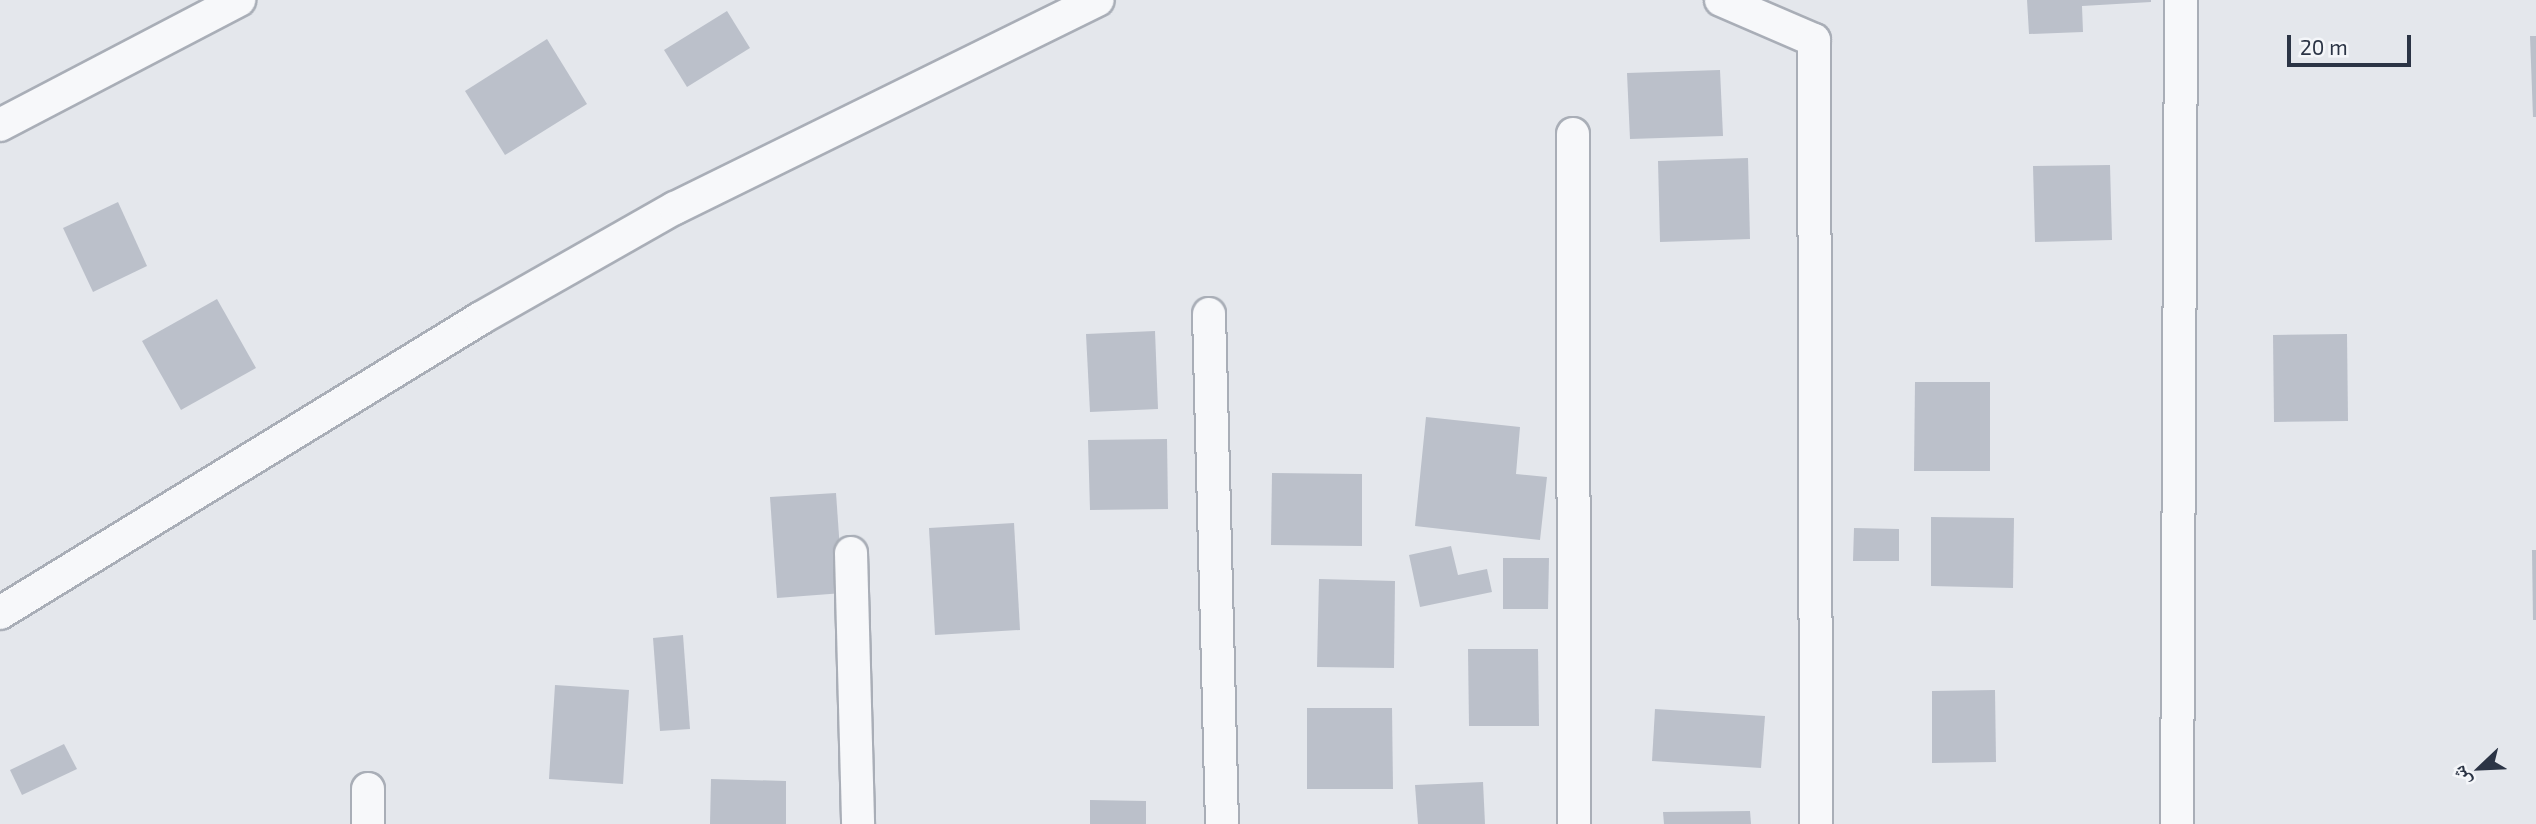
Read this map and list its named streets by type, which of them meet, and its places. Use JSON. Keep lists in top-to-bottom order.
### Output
{
  "scale_bar": "20 m",
  "north": "bottom left"
}
